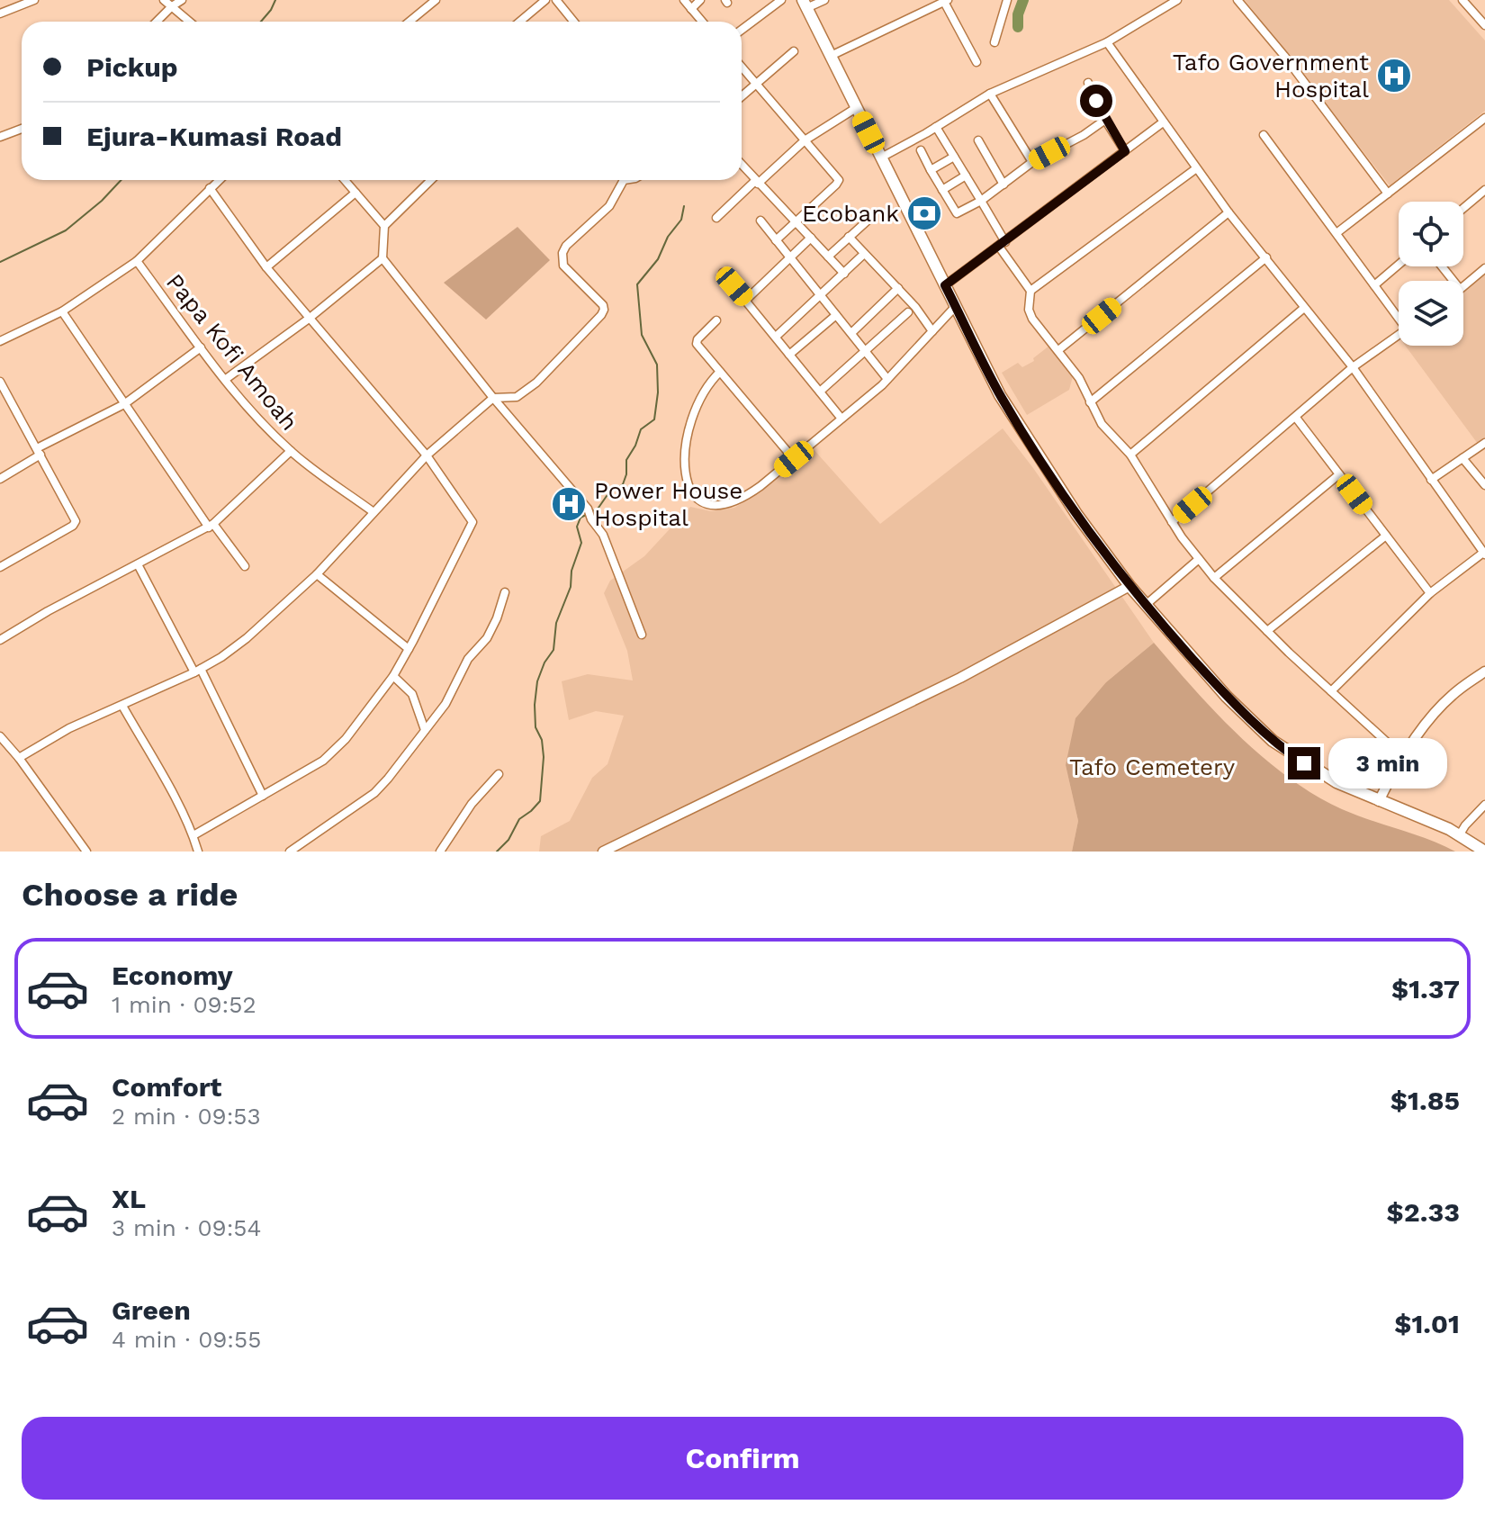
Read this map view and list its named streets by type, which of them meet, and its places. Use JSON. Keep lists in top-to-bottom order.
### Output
{
  "streets": {
    "street": ["Papa Kofi Amoah"]
  },
  "parks": ["Tafo Cemetery"],
  "places": {
    "hospital": ["Tafo Government Hospital", "Power House Hospital"],
    "bank": ["Ecobank"]
  },
  "page": {
    "banner": ["Pickup", "Ejura-Kumasi Road"],
    "bubble": "3 min",
    "heading": "Choose a ride",
    "list": [
      {
        "name": "Economy",
        "note": "1 min · 09:52",
        "value": "$1.37"
      },
      {
        "name": "Comfort",
        "note": "2 min · 09:53",
        "value": "$1.85"
      },
      {
        "name": "XL",
        "note": "3 min · 09:54",
        "value": "$2.33"
      },
      {
        "name": "Green",
        "note": "4 min · 09:55",
        "value": "$1.01"
      }
    ],
    "buttons": "Confirm"
  }
}
